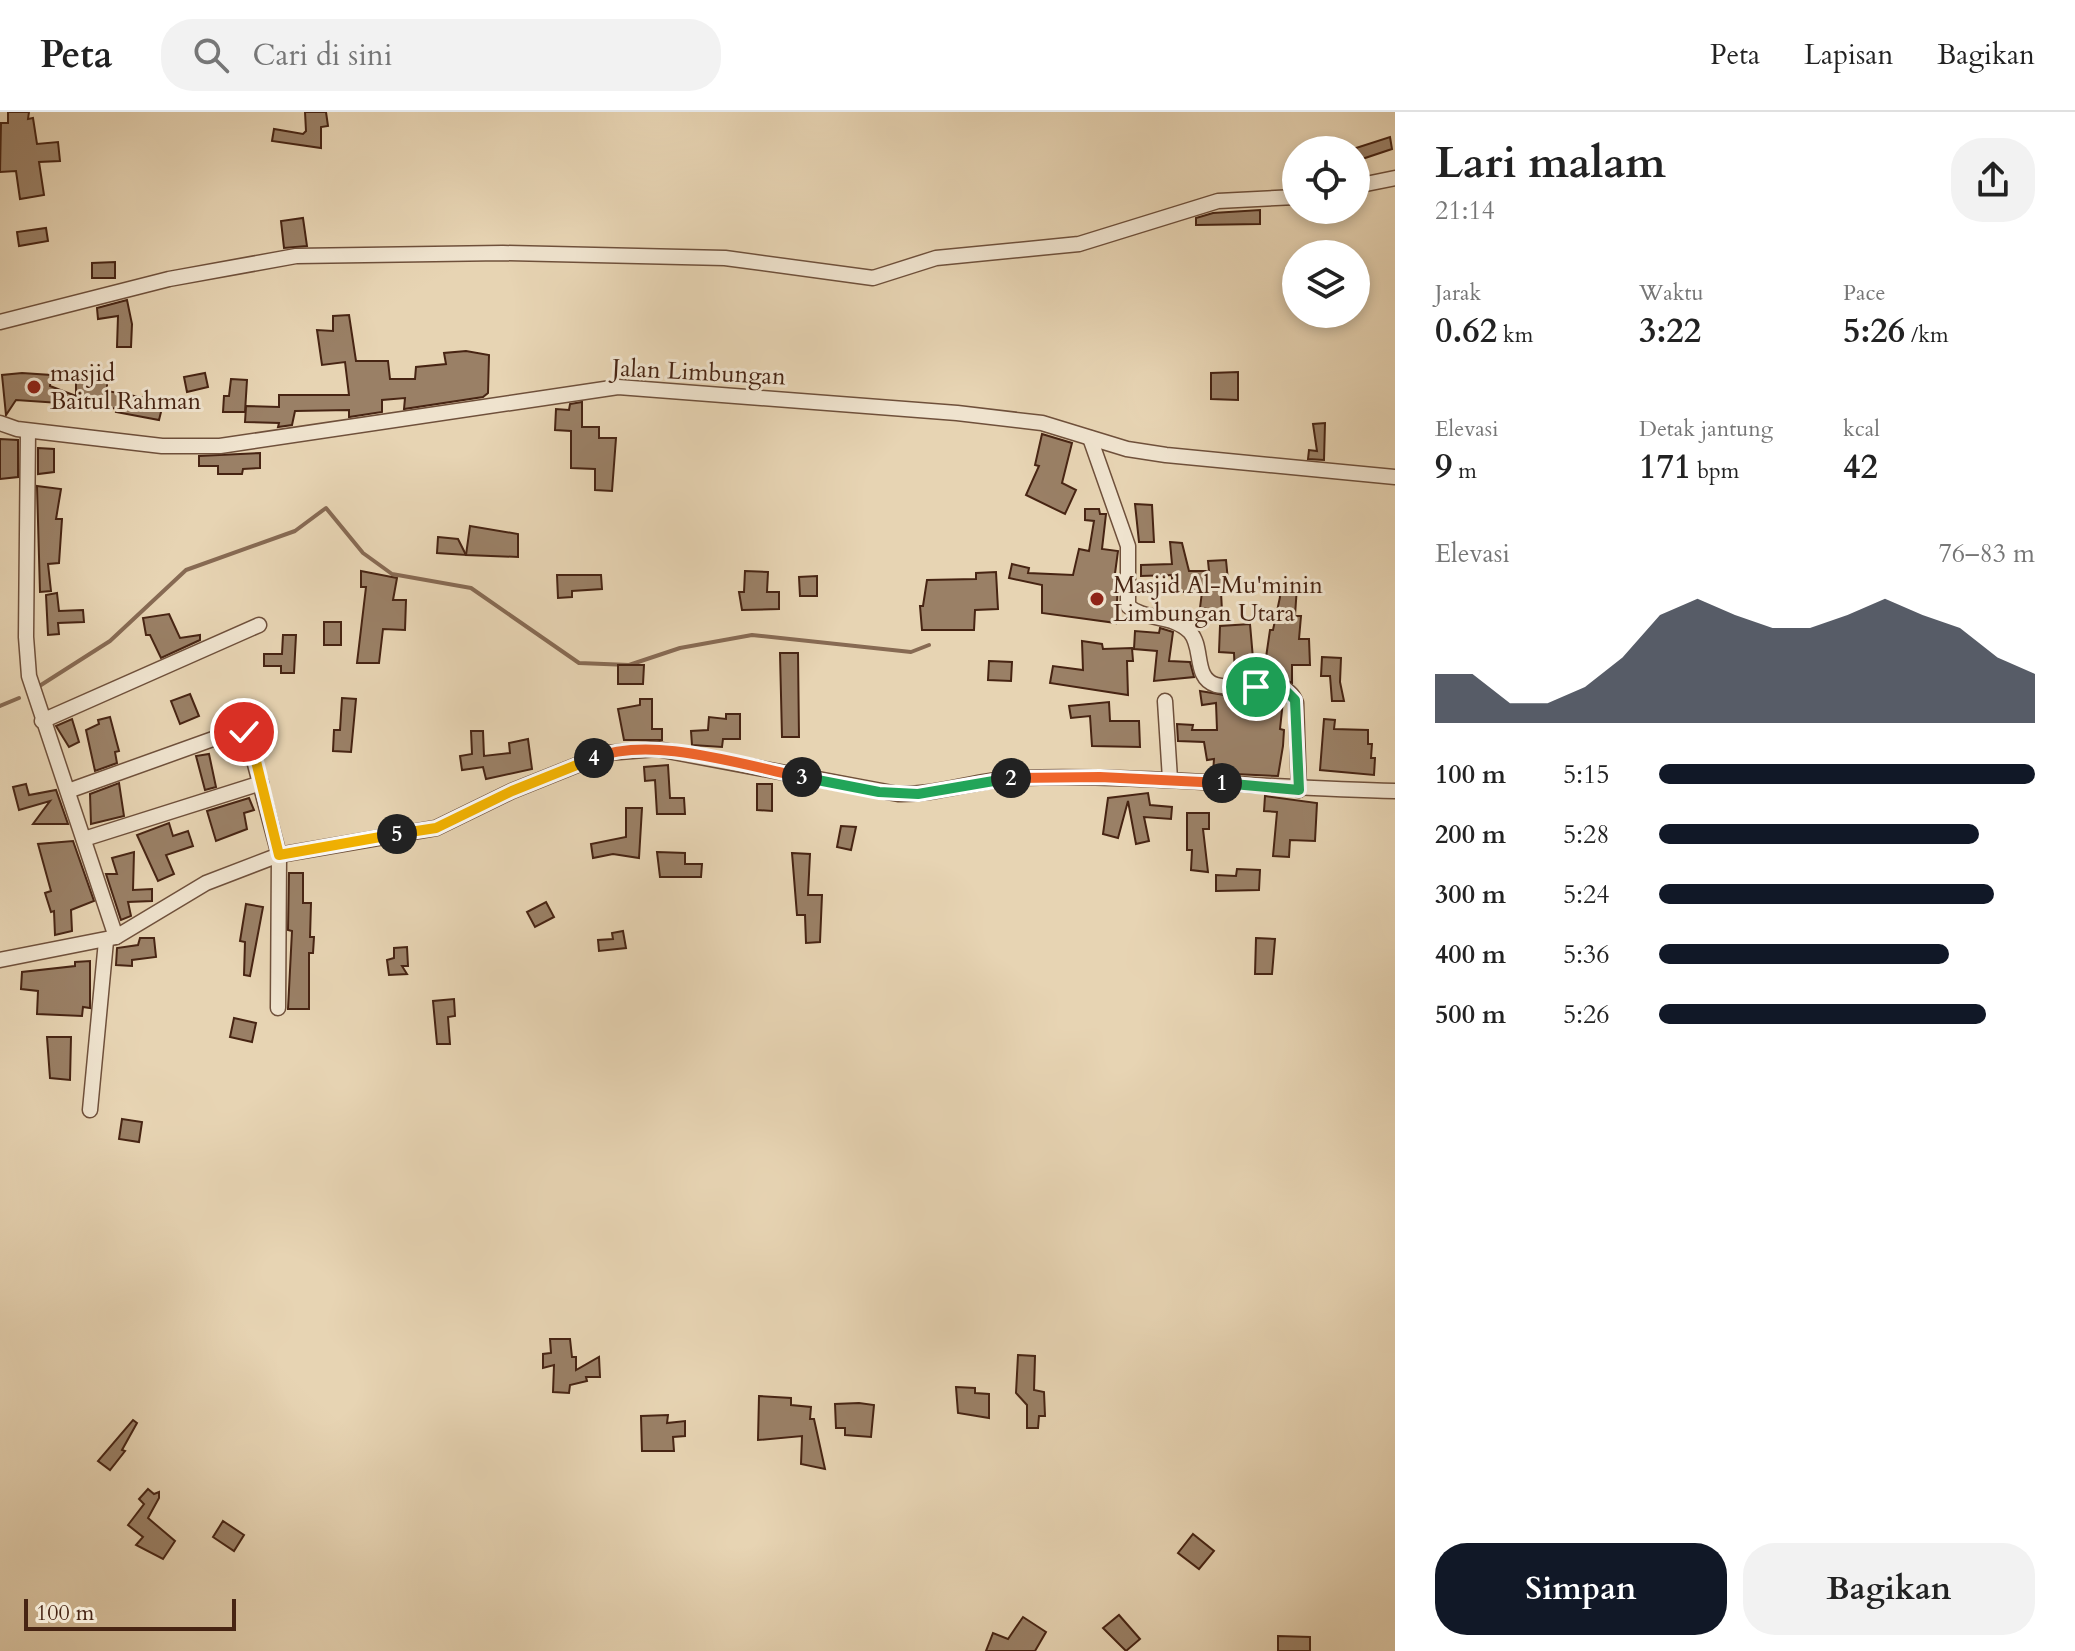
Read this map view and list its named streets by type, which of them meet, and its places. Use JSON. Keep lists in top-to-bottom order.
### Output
{
  "streets": {
    "street": ["Jalan Limbungan"]
  },
  "places": ["masjid Baitul Rahman", "Masjid Al-Mu'minin Limbungan Utara"],
  "scale_bar": "100 m",
  "page": {
    "header": "Peta",
    "search": "Cari di sini",
    "nav": ["Peta", "Lapisan", "Bagikan"],
    "heading": ["Lari malam", "21:14"],
    "stats": [
      ["Jarak", "0.62 km"],
      ["Waktu", "3:22"],
      ["Pace", "5:26 /km"],
      ["Elevasi", "9 m"],
      ["Detak jantung", "171 bpm"],
      ["kcal", "42"]
    ],
    "chart": ["Elevasi", "76–83 m"],
    "pins": [
      "4",
      "3",
      "2",
      "1",
      "5"
    ],
    "list": [
      {
        "name": "100 m",
        "note": "5:15"
      },
      {
        "name": "200 m",
        "note": "5:28"
      },
      {
        "name": "300 m",
        "note": "5:24"
      },
      {
        "name": "400 m",
        "note": "5:36"
      },
      {
        "name": "500 m",
        "note": "5:26"
      }
    ],
    "buttons": ["Simpan", "Bagikan"],
    "scale": "100 m"
  }
}
